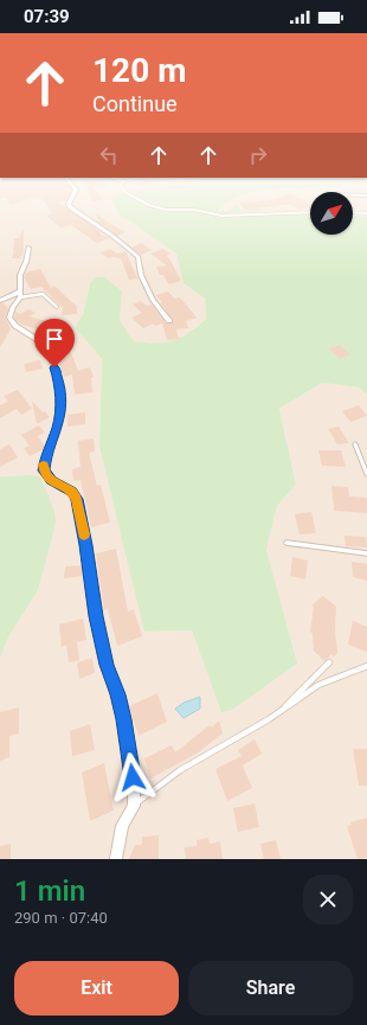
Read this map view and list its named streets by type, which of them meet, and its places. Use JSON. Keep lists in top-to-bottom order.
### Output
{
  "north": "top right",
  "page": {
    "status": "07:39",
    "turn": ["120 m", "Continue"],
    "heading": ["1 min", "290 m · 07:40"],
    "buttons": ["Exit", "Share"]
  }
}
